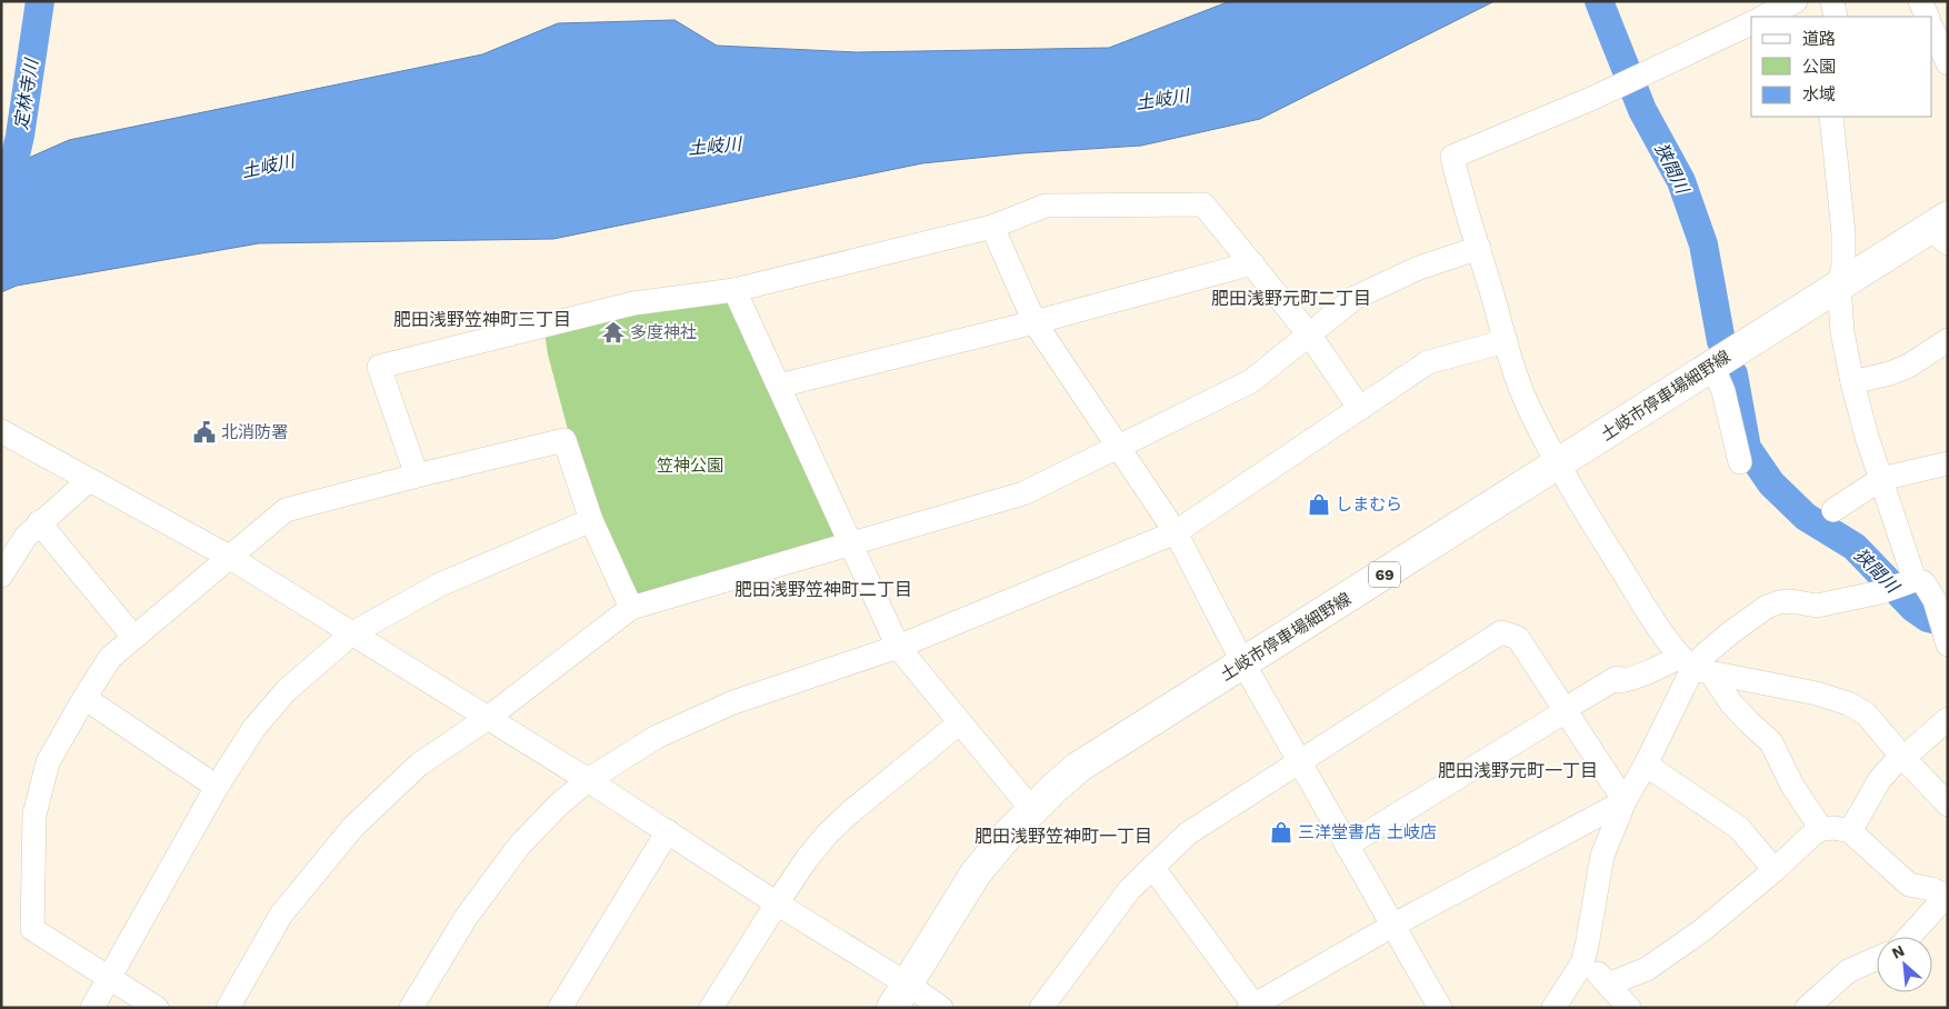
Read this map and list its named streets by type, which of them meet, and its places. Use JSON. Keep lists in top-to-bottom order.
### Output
{
  "streets": {
    "main road": ["土岐市停車場細野線", "69"]
  },
  "districts": [
    "肥田浅野元町二丁目",
    "肥田浅野笠神町三丁目",
    "肥田浅野笠神町二丁目",
    "肥田浅野元町一丁目",
    "肥田浅野笠神町一丁目"
  ],
  "water": ["定林寺川", "土岐川", "狭間川"],
  "parks": ["笠神公園"],
  "places": {
    "temple": ["多度神社"],
    "public building": ["北消防署"],
    "shop": ["しまむら", "三洋堂書店 土岐店"]
  },
  "legend": ["道路", "公園", "水域"],
  "north": "top left"
}
